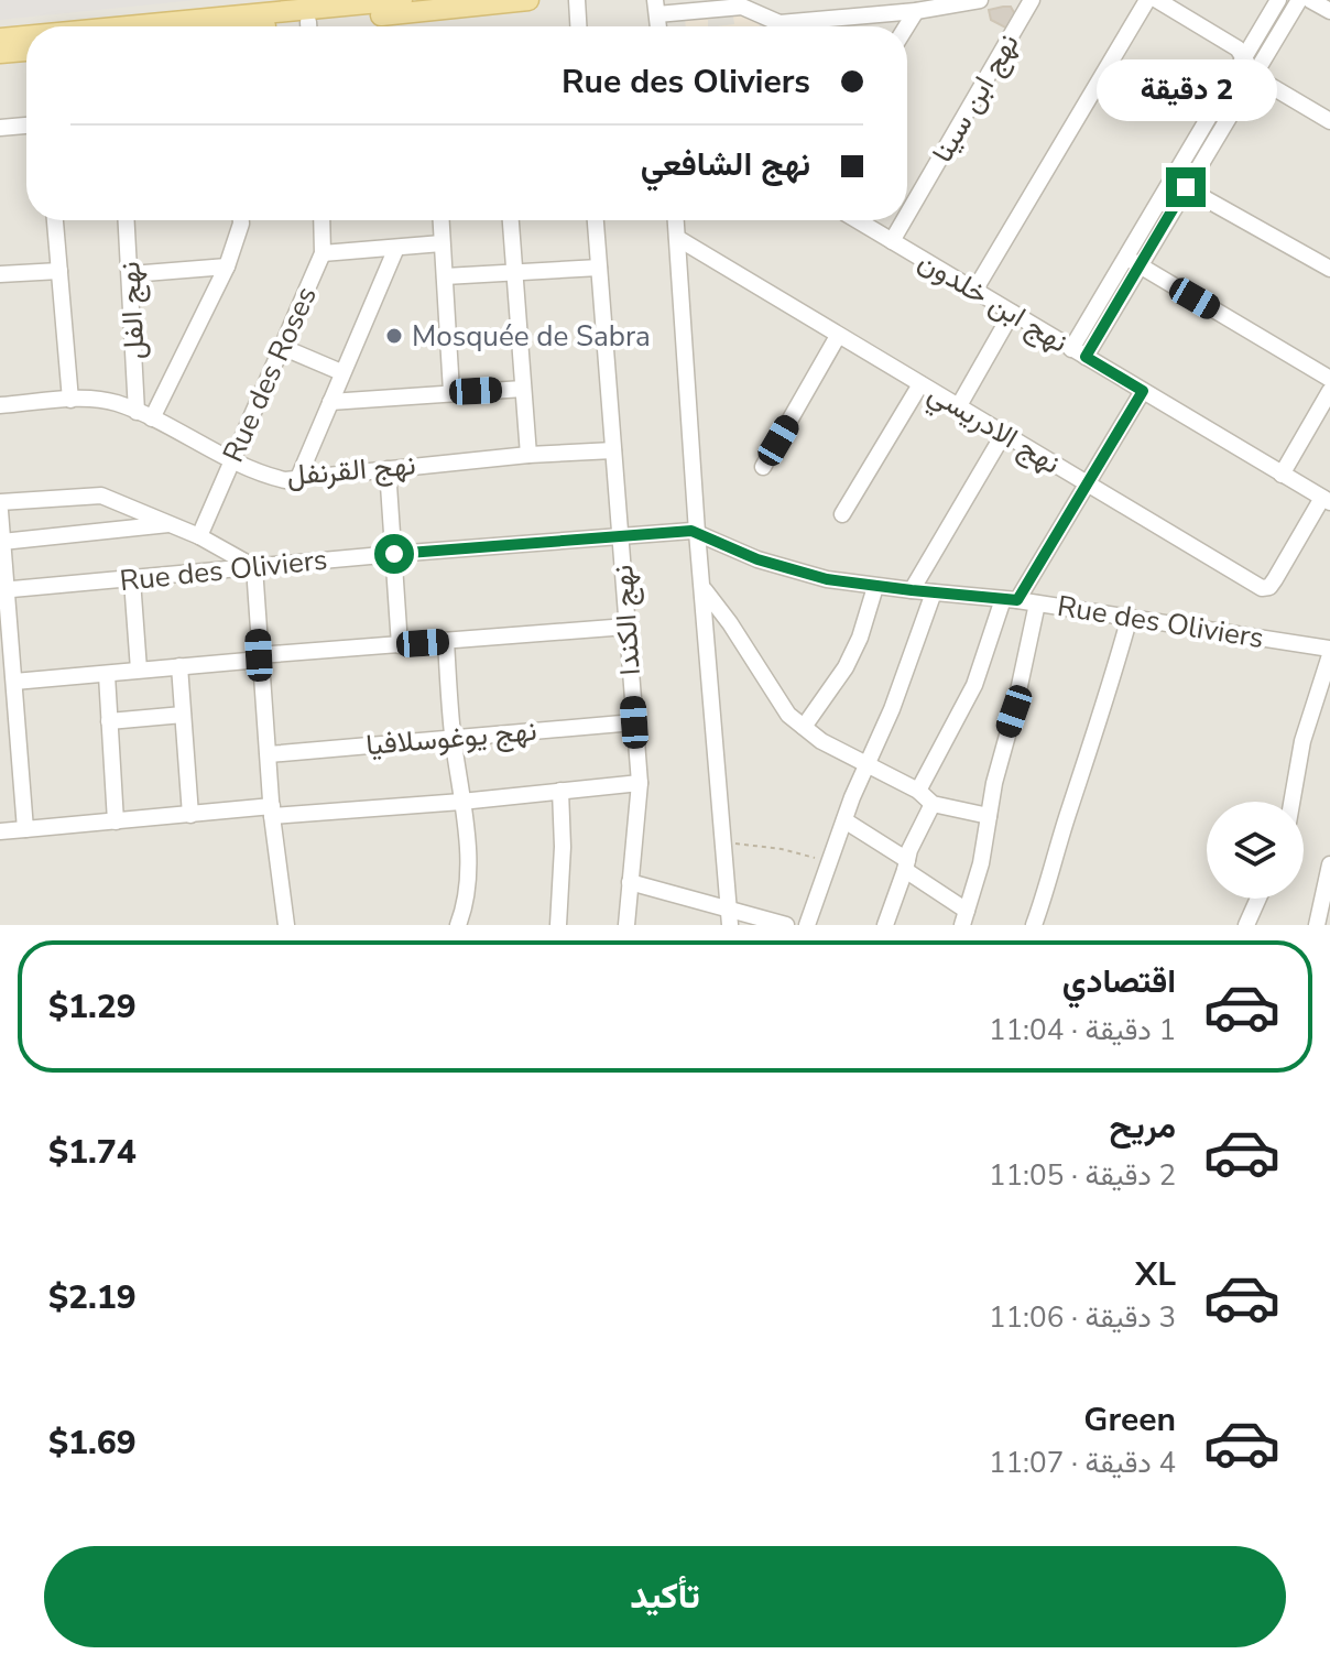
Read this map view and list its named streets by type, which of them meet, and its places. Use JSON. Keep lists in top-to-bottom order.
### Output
{
  "streets": {
    "street": [
      "نهج ابن سينا",
      "نهج ابن خلدون",
      "نهج الفل",
      "Rue des Roses",
      "نهج الادريسي",
      "نهج القرنفل",
      "Rue des Oliviers",
      "نهج الكندا",
      "نهج يوغوسلافيا"
    ]
  },
  "crossings": [
    ["نهج ابن سينا", "نهج ابن خلدون"],
    ["نهج ابن خلدون", "نهج الادريسي"],
    ["نهج الفل", "نهج القرنفل"],
    ["Rue des Roses", "نهج القرنفل"],
    ["نهج القرنفل", "نهج الكندا"],
    ["Rue des Oliviers", "نهج الكندا"],
    ["نهج الكندا", "نهج يوغوسلافيا"]
  ],
  "places": ["Mosquée de Sabra"],
  "page": {
    "banner": ["Rue des Oliviers", "نهج الشافعي"],
    "bubble": "2 دقيقة",
    "list": [
      {
        "name": "اقتصادي",
        "note": "1 دقيقة · 11:04",
        "value": "$1.29"
      },
      {
        "name": "مريح",
        "note": "2 دقيقة · 11:05",
        "value": "$1.74"
      },
      {
        "name": "XL",
        "note": "3 دقيقة · 11:06",
        "value": "$2.19"
      },
      {
        "name": "Green",
        "note": "4 دقيقة · 11:07",
        "value": "$1.69"
      }
    ],
    "buttons": "تأكيد"
  }
}
